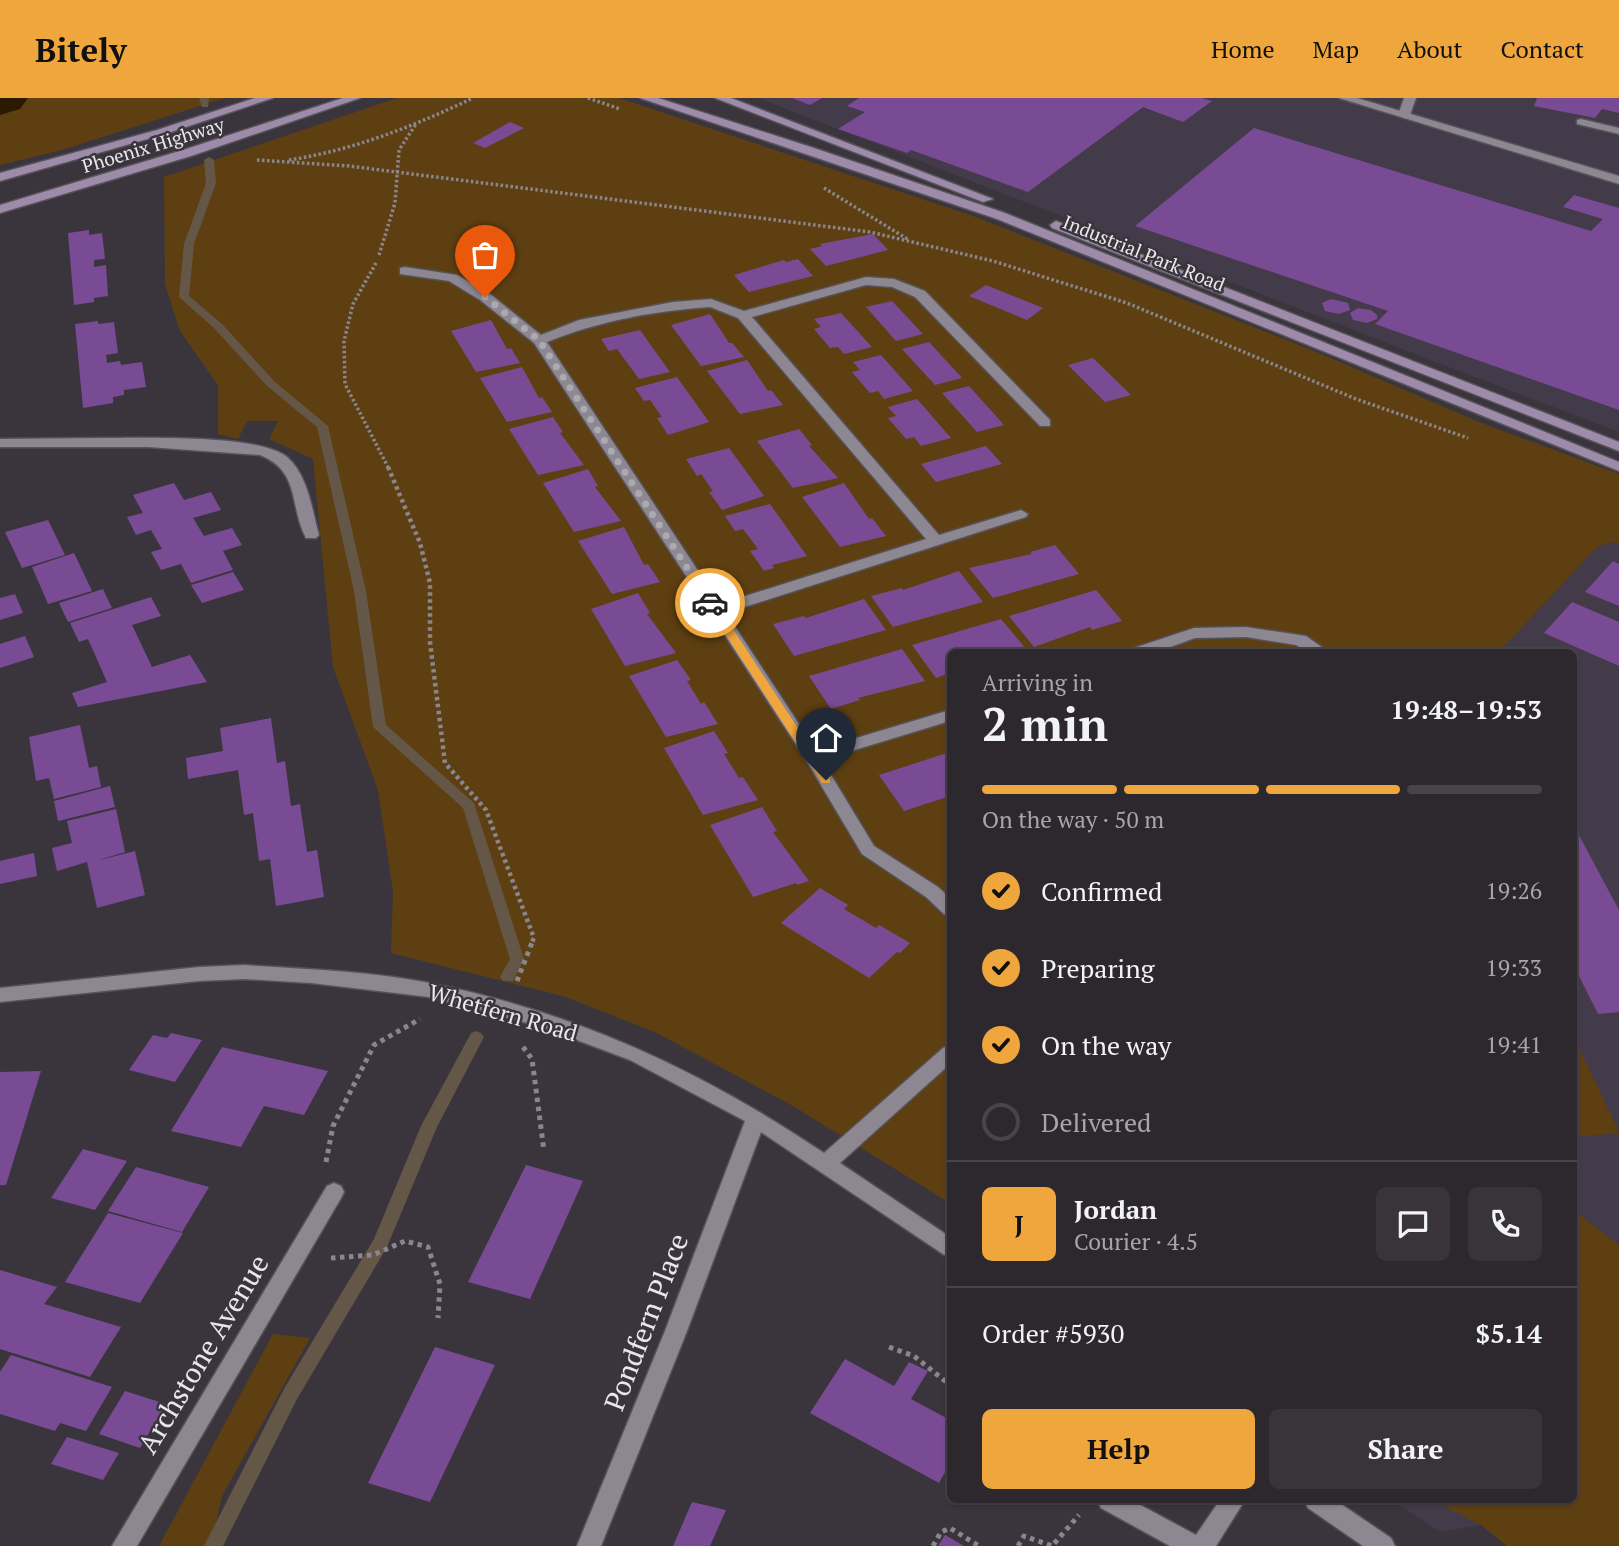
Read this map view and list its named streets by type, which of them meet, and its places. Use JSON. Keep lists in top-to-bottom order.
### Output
{
  "streets": {
    "street": [
      "Phoenix Highway",
      "Industrial Park Road",
      "Whetfern Road",
      "Pondfern Place",
      "Archstone Avenue"
    ]
  },
  "crossings": [
    ["Whetfern Road", "Pondfern Place"]
  ],
  "page": {
    "header": "Bitely",
    "nav": [
      "Home",
      "Map",
      "About",
      "Contact"
    ],
    "heading": ["2 min", "Arriving in", "19:48–19:53"],
    "panel": [
      "Jordan",
      "Courier · 4.5",
      "Order #5930",
      "$5.14"
    ],
    "bar": "On the way · 50 m",
    "list": [
      ["Confirmed", "19:26"],
      ["Preparing", "19:33"],
      ["On the way", "19:41"],
      "Delivered"
    ],
    "round": "J",
    "buttons": ["Help", "Share"]
  }
}
